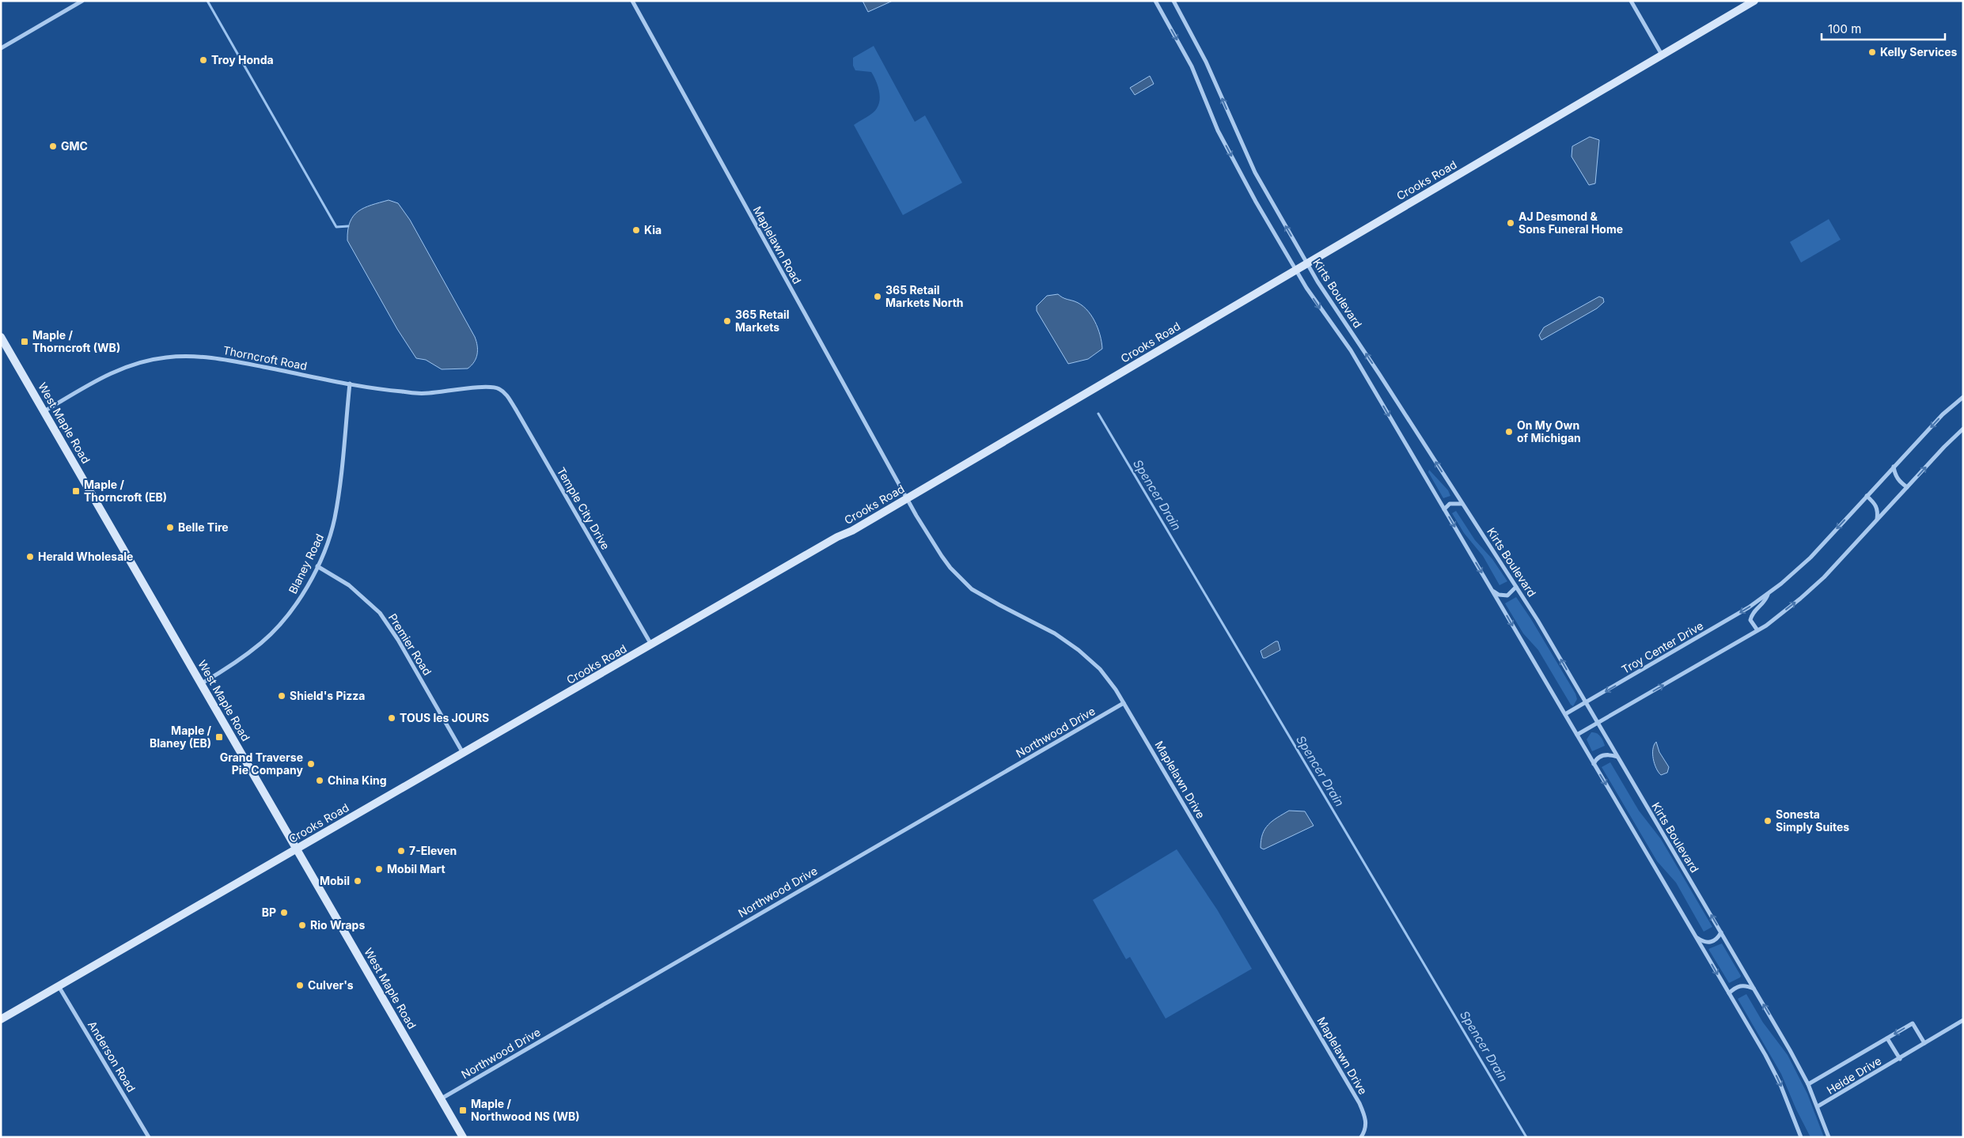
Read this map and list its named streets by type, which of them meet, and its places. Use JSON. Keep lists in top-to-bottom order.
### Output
{
  "streets": {
    "main road": ["Crooks Road", "West Maple Road"],
    "street": [
      "Maplelawn Road",
      "Kirts Boulevard",
      "Thorncroft Road",
      "Temple City Drive",
      "Blaney Road",
      "Premier Road",
      "Troy Center Drive",
      "Northwood Drive",
      "Maplelawn Drive",
      "Anderson Road",
      "Heide Drive"
    ]
  },
  "crossings": [
    ["Crooks Road", "Maplelawn Road"],
    ["Crooks Road", "Kirts Boulevard"],
    ["Crooks Road", "West Maple Road"],
    ["Crooks Road", "Temple City Drive"],
    ["Crooks Road", "Premier Road"],
    ["Crooks Road", "Maplelawn Drive"],
    ["Crooks Road", "Anderson Road"],
    ["Maplelawn Road", "Maplelawn Drive"],
    ["Kirts Boulevard", "Troy Center Drive"],
    ["Kirts Boulevard", "Heide Drive"],
    ["Thorncroft Road", "West Maple Road"],
    ["Thorncroft Road", "Temple City Drive"],
    ["Thorncroft Road", "Blaney Road"],
    ["West Maple Road", "Blaney Road"],
    ["West Maple Road", "Northwood Drive"],
    ["Blaney Road", "Premier Road"],
    ["Northwood Drive", "Maplelawn Drive"]
  ],
  "water": ["Spencer Drain"],
  "places": {
    "other": [
      "Kelly Services",
      "Troy Honda",
      "GMC",
      "AJ Desmond & Sons Funeral Home",
      "Kia",
      "365 Retail Markets North",
      "365 Retail Markets",
      "On My Own of Michigan",
      "Belle Tire",
      "Herald Wholesale",
      "Shield's Pizza",
      "TOUS les JOURS",
      "Grand Traverse Pie Company",
      "China King",
      "Sonesta Simply Suites",
      "7-Eleven",
      "Mobil Mart",
      "Mobil",
      "BP",
      "Rio Wraps",
      "Culver's"
    ],
    "transit": [
      "Maple / Thorncroft (WB)",
      "Maple / Thorncroft (EB)",
      "Maple / Blaney (EB)",
      "Maple / Northwood NS (WB)"
    ]
  },
  "scale_bar": "100 m"
}
